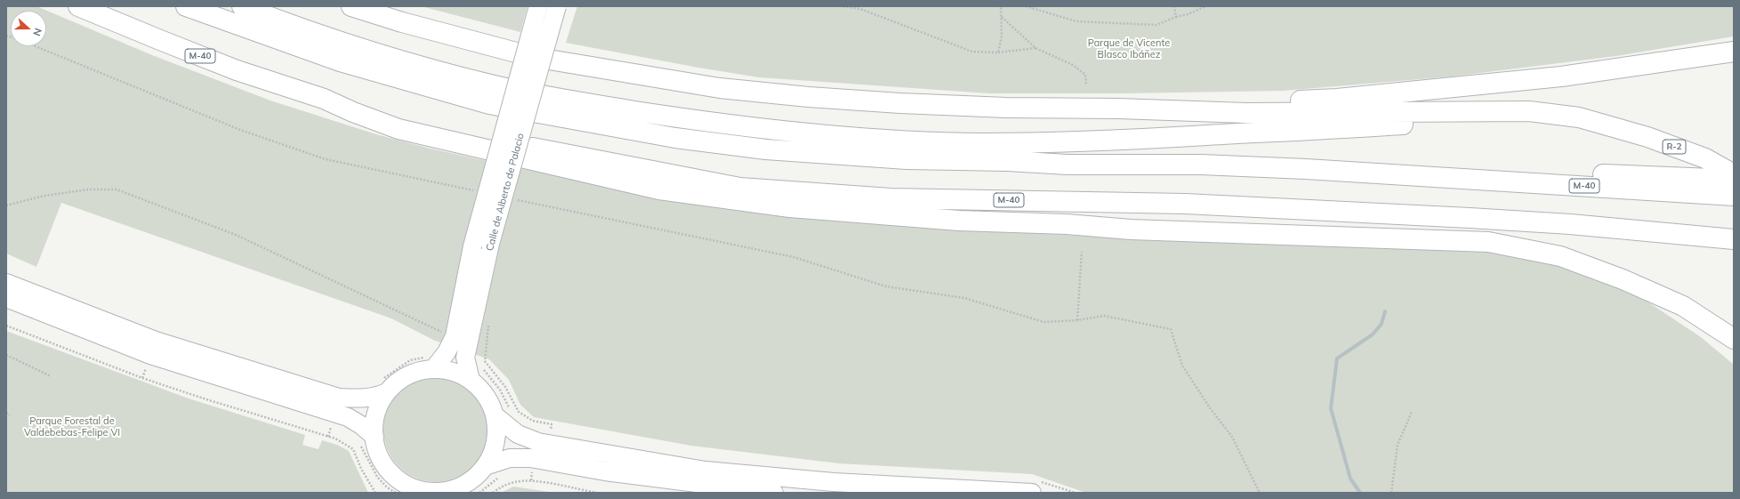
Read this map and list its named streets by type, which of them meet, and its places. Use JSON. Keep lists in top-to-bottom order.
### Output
{
  "streets": {
    "highway": ["M-40", "R-2"],
    "street": ["Calle de Alberto de Palacio"]
  },
  "parks": ["Parque de Vicente Blasco Ibáñez", "Parque Forestal de Valdebebas-Felipe VI"],
  "north": "right"
}
